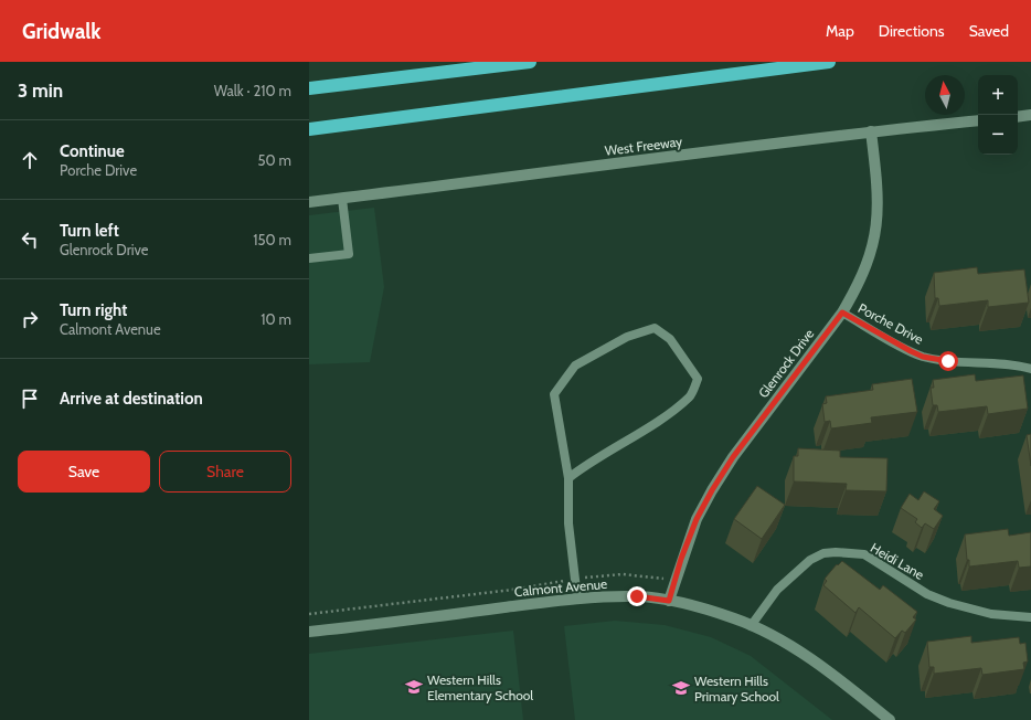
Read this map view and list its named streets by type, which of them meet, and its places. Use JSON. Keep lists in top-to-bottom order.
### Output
{
  "streets": {
    "main road": ["West Freeway", "Glenrock Drive", "Calmont Avenue"],
    "lane": ["Porche Drive", "Heidi Lane"]
  },
  "crossings": [
    ["West Freeway", "Glenrock Drive"],
    ["Porche Drive", "Glenrock Drive"],
    ["Glenrock Drive", "Calmont Avenue"],
    ["Heidi Lane", "Calmont Avenue"]
  ],
  "places": {
    "school or university": ["Western Hills Elementary School", "Western Hills Primary School"]
  },
  "north": "top",
  "page": {
    "header": "Gridwalk",
    "nav": ["Map", "Directions", "Saved"],
    "heading": ["3 min", "Walk · 210 m"],
    "map_buttons": ["+", "−"],
    "list": [
      ["Continue", "Porche Drive", "50 m"],
      ["Turn left", "Glenrock Drive", "150 m"],
      ["Turn right", "Calmont Avenue", "10 m"],
      "Arrive at destination"
    ],
    "buttons": ["Save", "Share"]
  }
}
